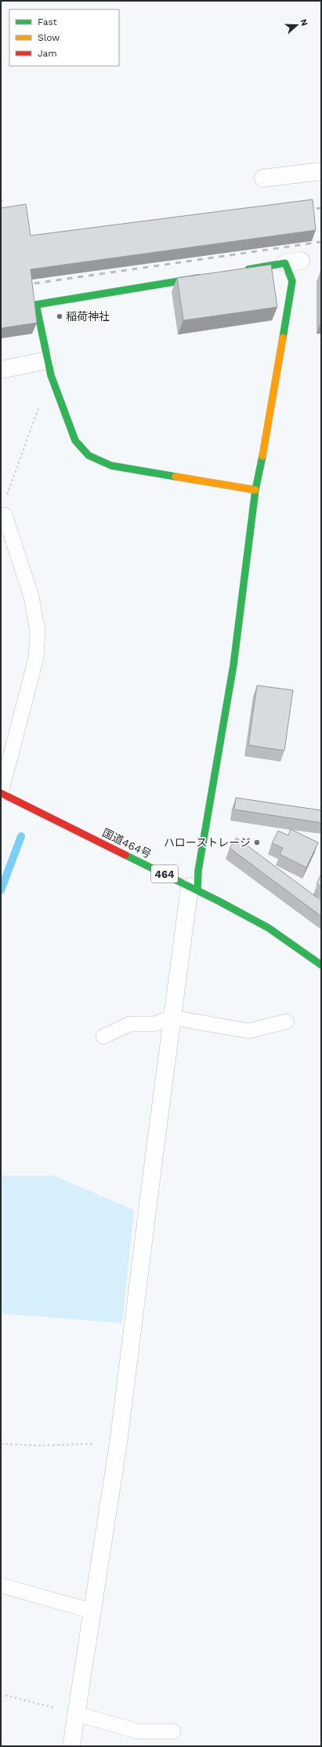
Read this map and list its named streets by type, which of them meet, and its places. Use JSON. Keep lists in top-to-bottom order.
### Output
{
  "streets": {
    "main road": ["国道464号", "464"]
  },
  "places": ["稲荷神社", "ハローストレージ"],
  "legend": ["Fast", "Slow", "Jam"],
  "north": "right"
}
